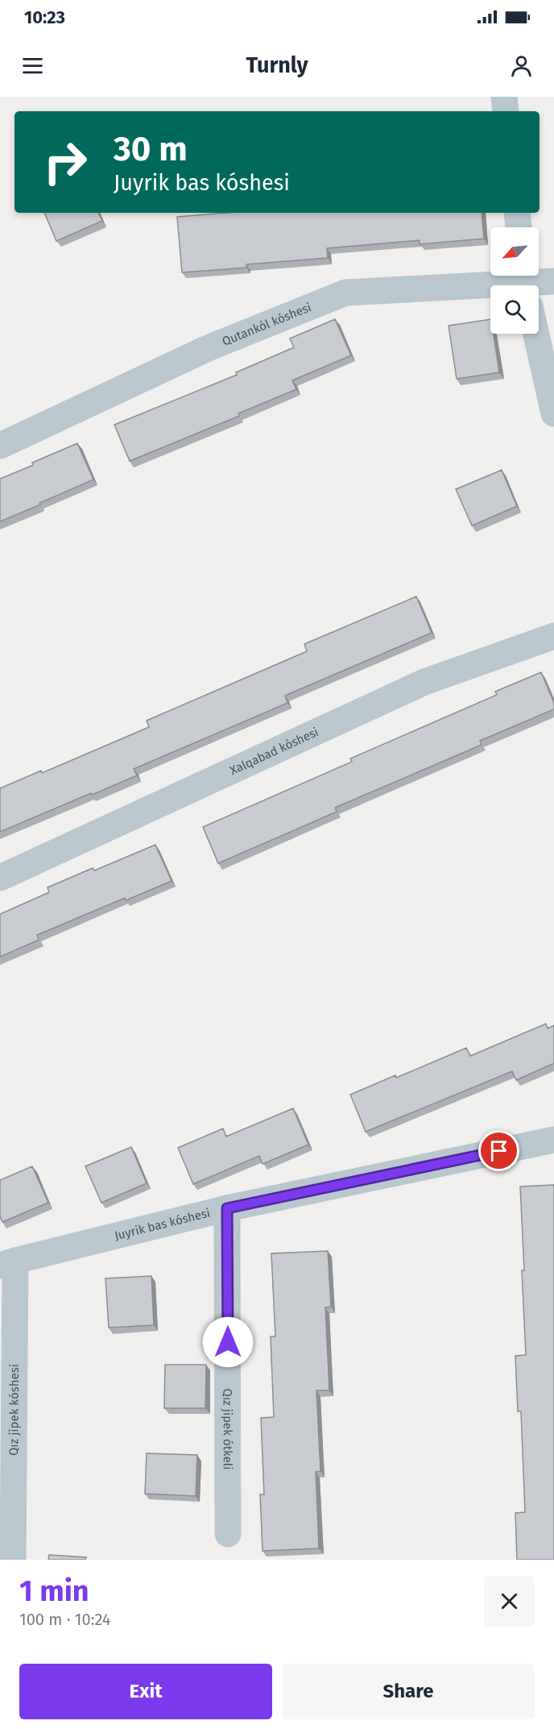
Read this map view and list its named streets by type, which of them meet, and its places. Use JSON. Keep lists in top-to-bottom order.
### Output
{
  "streets": {
    "street": [
      "Qutankól kóshesi",
      "Xalqabad kóshesi",
      "Juyrik bas kóshesi",
      "Qız jipek kóshesi",
      "Qız jipek ótkeli"
    ]
  },
  "crossings": [
    ["Juyrik bas kóshesi", "Qız jipek kóshesi"],
    ["Juyrik bas kóshesi", "Qız jipek ótkeli"]
  ],
  "north": "bottom left",
  "page": {
    "status": "10:23",
    "header": "Turnly",
    "turn": ["30 m", "Juyrik bas kóshesi"],
    "heading": ["1 min", "100 m · 10:24"],
    "buttons": ["Exit", "Share"]
  }
}
